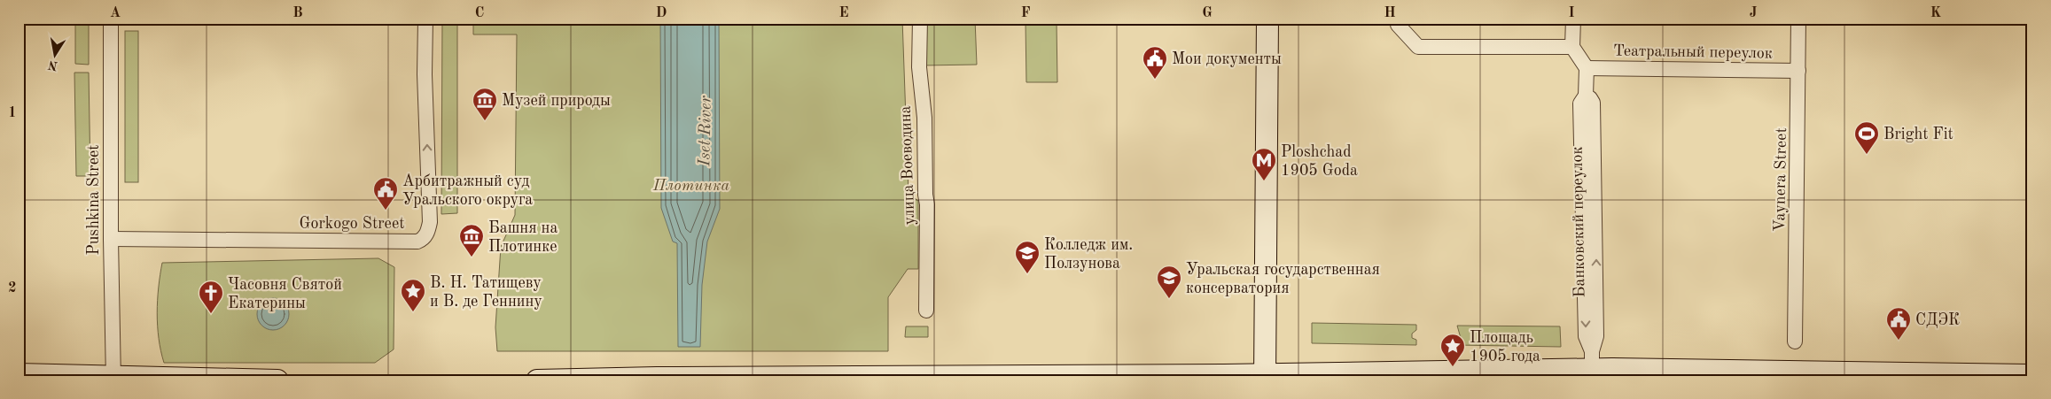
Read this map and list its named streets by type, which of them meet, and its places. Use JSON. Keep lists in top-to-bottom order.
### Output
{
  "streets": {
    "street": [
      "Театральный переулок",
      "улица Воеводина",
      "Vaynera Street",
      "Pushkina Street",
      "Банковский переулок",
      "Gorkogo Street"
    ]
  },
  "crossings": [
    ["Театральный переулок", "Vaynera Street"],
    ["Театральный переулок", "Банковский переулок"],
    ["Pushkina Street", "Gorkogo Street"]
  ],
  "water": ["Iset River"],
  "parks": ["Плотинка"],
  "places": {
    "public building": ["Мои документы", "Арбитражный суд Уральского округа", "СДЭК"],
    "museum": ["Музей природы", "Башня на Плотинке"],
    "sports": ["Bright Fit"],
    "metro station": ["Ploshchad 1905 Goda"],
    "school or university": ["Колледж им. Ползунова", "Уральская государственная консерватория"],
    "place": ["В. Н. Татищеву и В. де Геннину", "Площадь 1905 года"],
    "church": ["Часовня Святой Екатерины"]
  },
  "north": "bottom",
  "grid": {
    "columns": [
      "A",
      "B",
      "C",
      "D",
      "E",
      "F",
      "G",
      "H",
      "I",
      "J",
      "K"
    ],
    "rows": ["1", "2"]
  }
}
